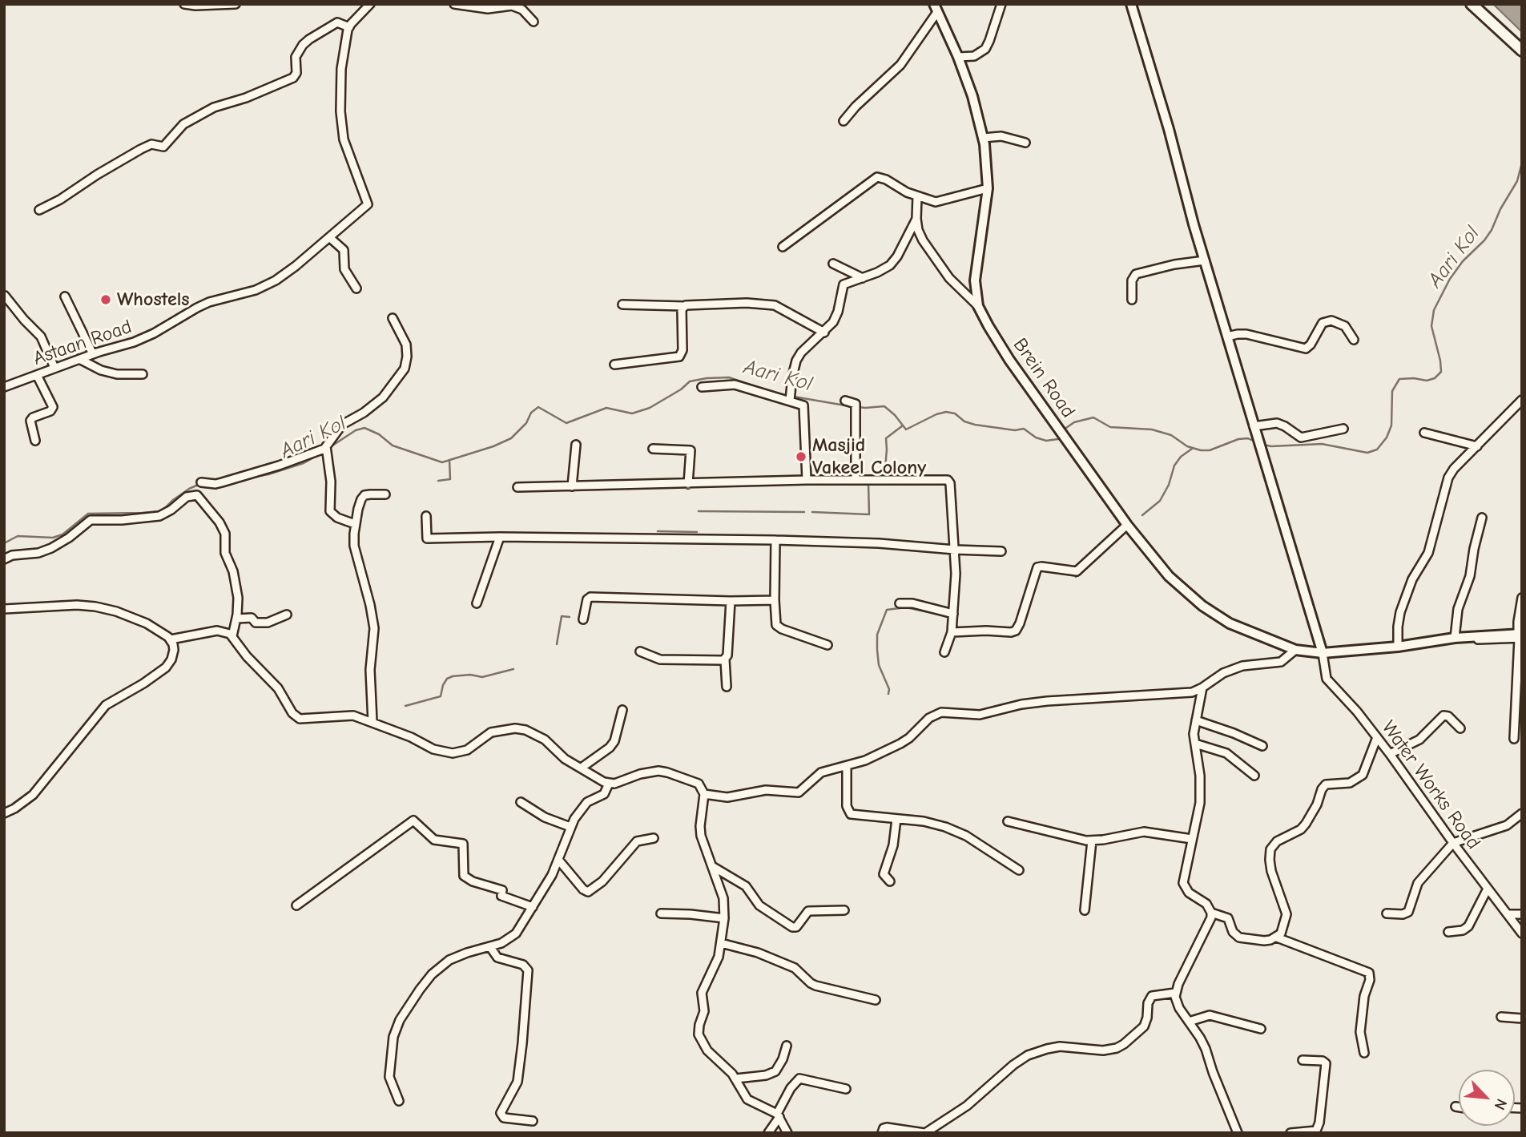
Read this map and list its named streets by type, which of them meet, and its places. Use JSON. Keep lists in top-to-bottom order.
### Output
{
  "streets": {
    "street": ["Astaan Road", "Brein Road", "Water Works Road"]
  },
  "crossings": [
    ["Brein Road", "Water Works Road"]
  ],
  "water": ["Aari Kol"],
  "places": ["Whostels", "Masjid Vakeel Colony"],
  "north": "bottom right"
}
